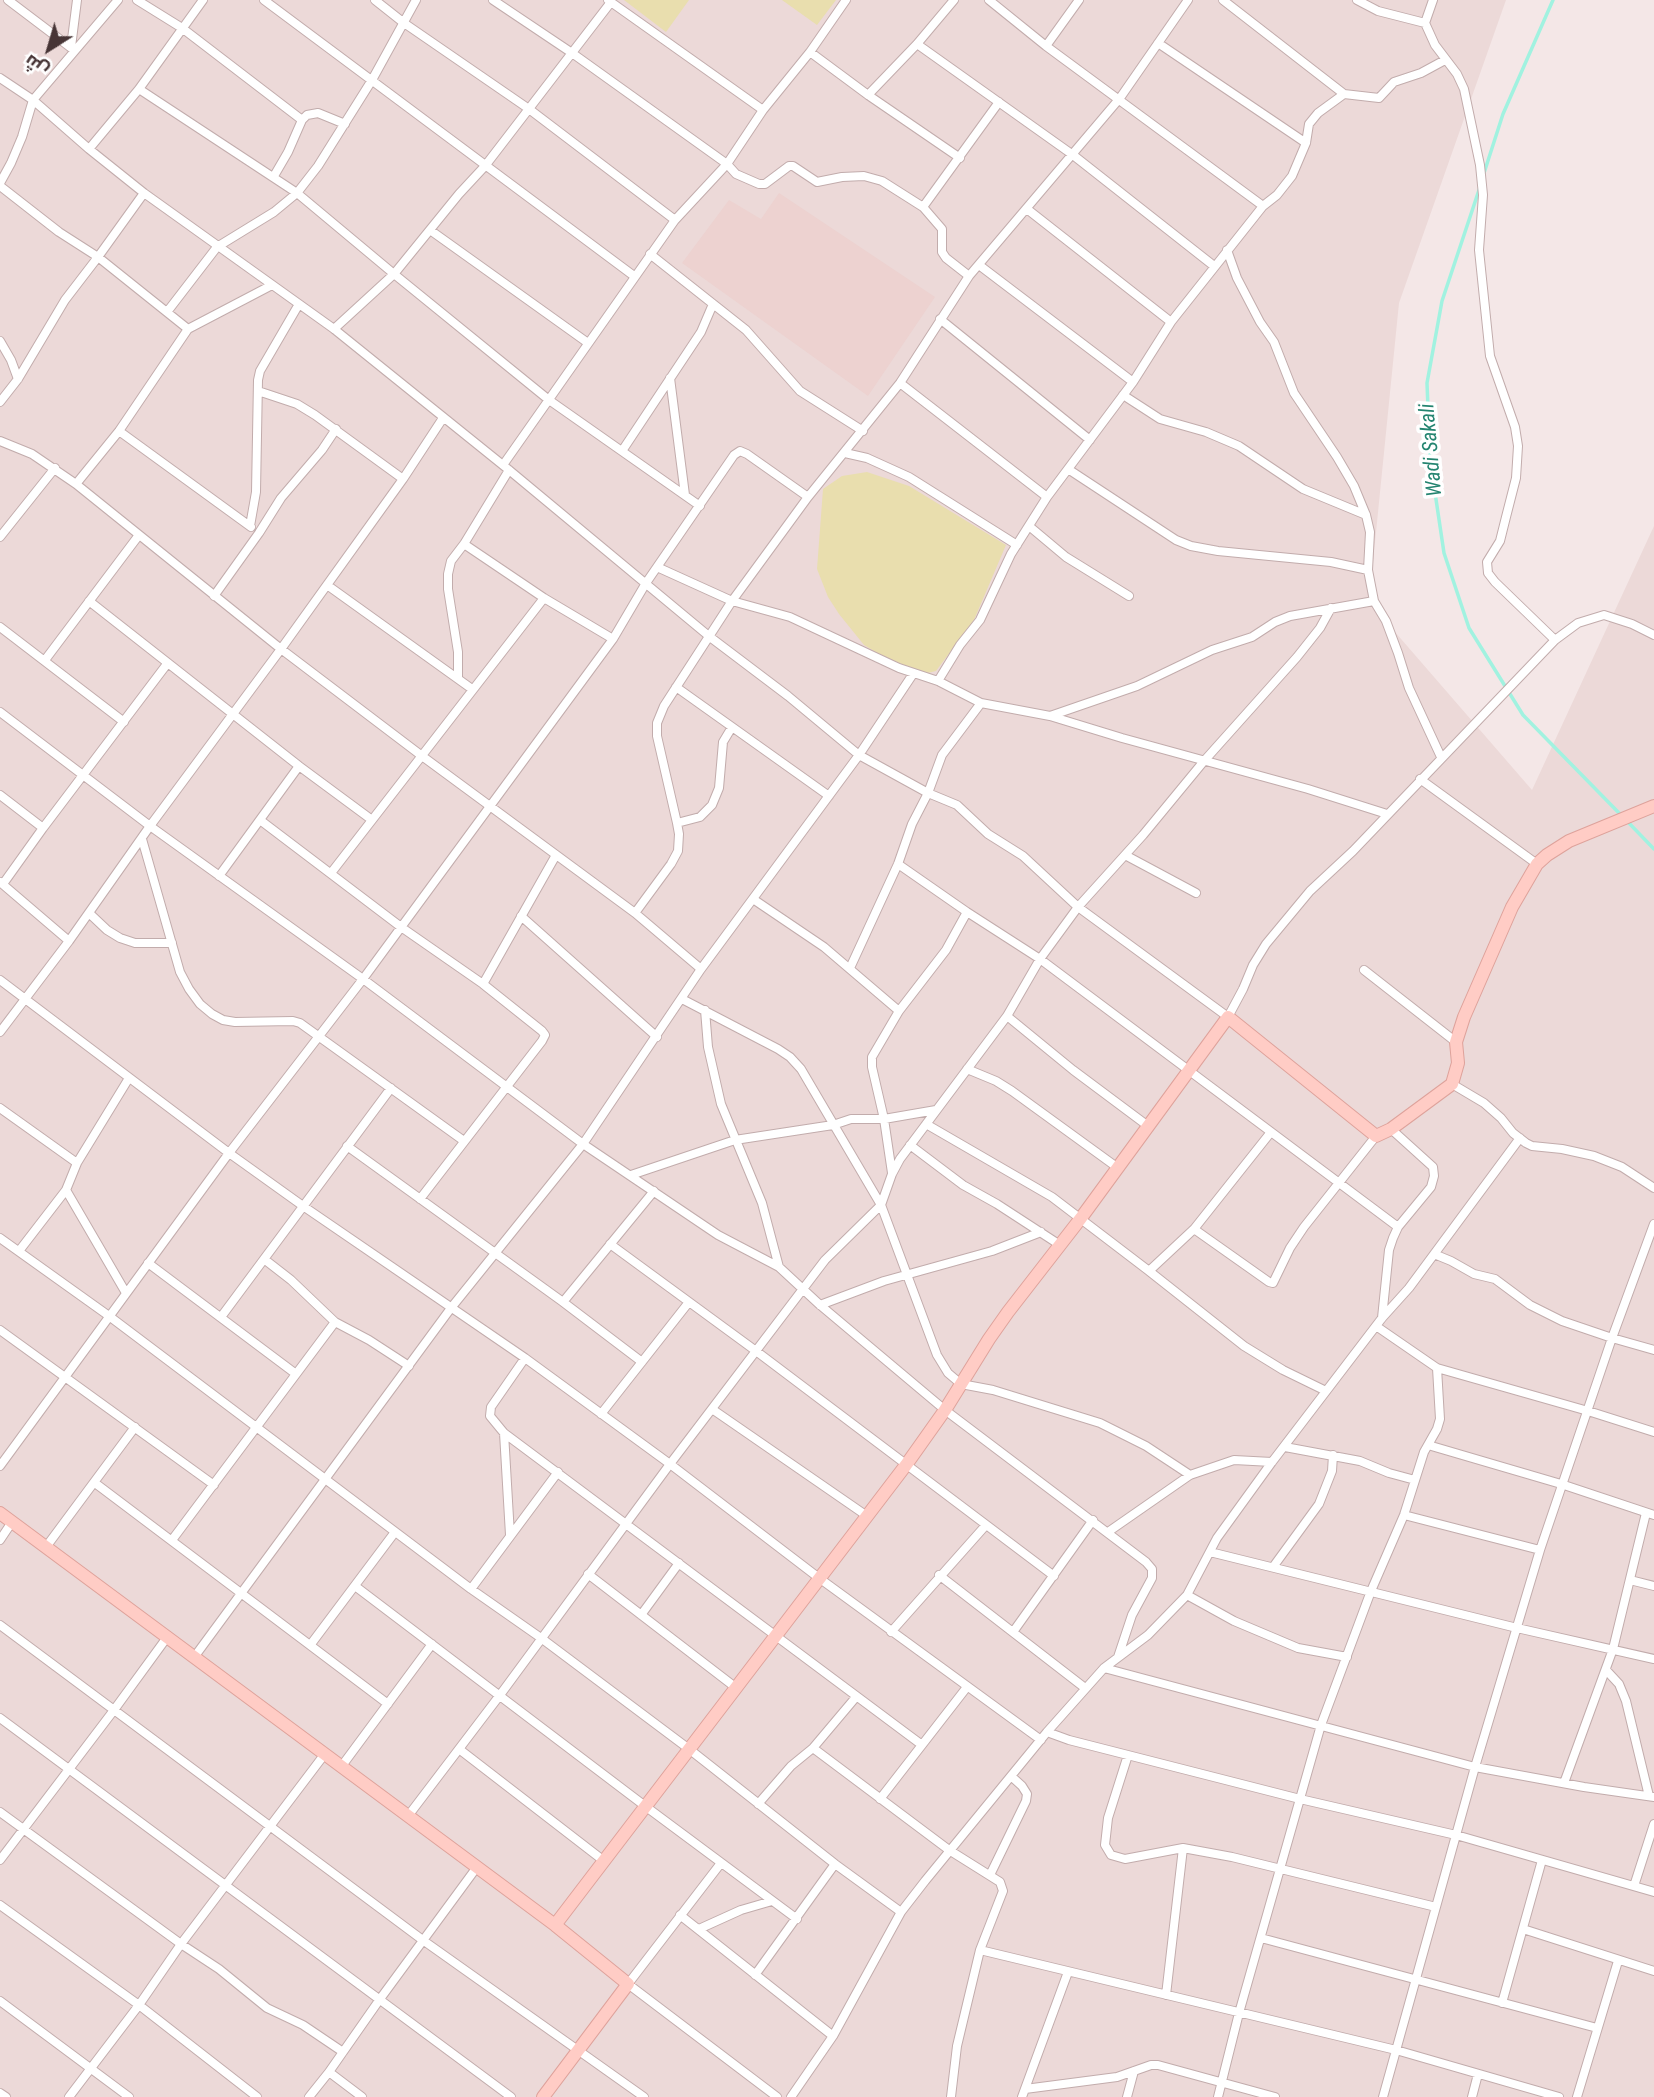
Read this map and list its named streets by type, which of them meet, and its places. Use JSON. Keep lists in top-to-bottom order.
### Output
{
  "water": ["Wadi Sakali"],
  "north": "bottom left"
}
